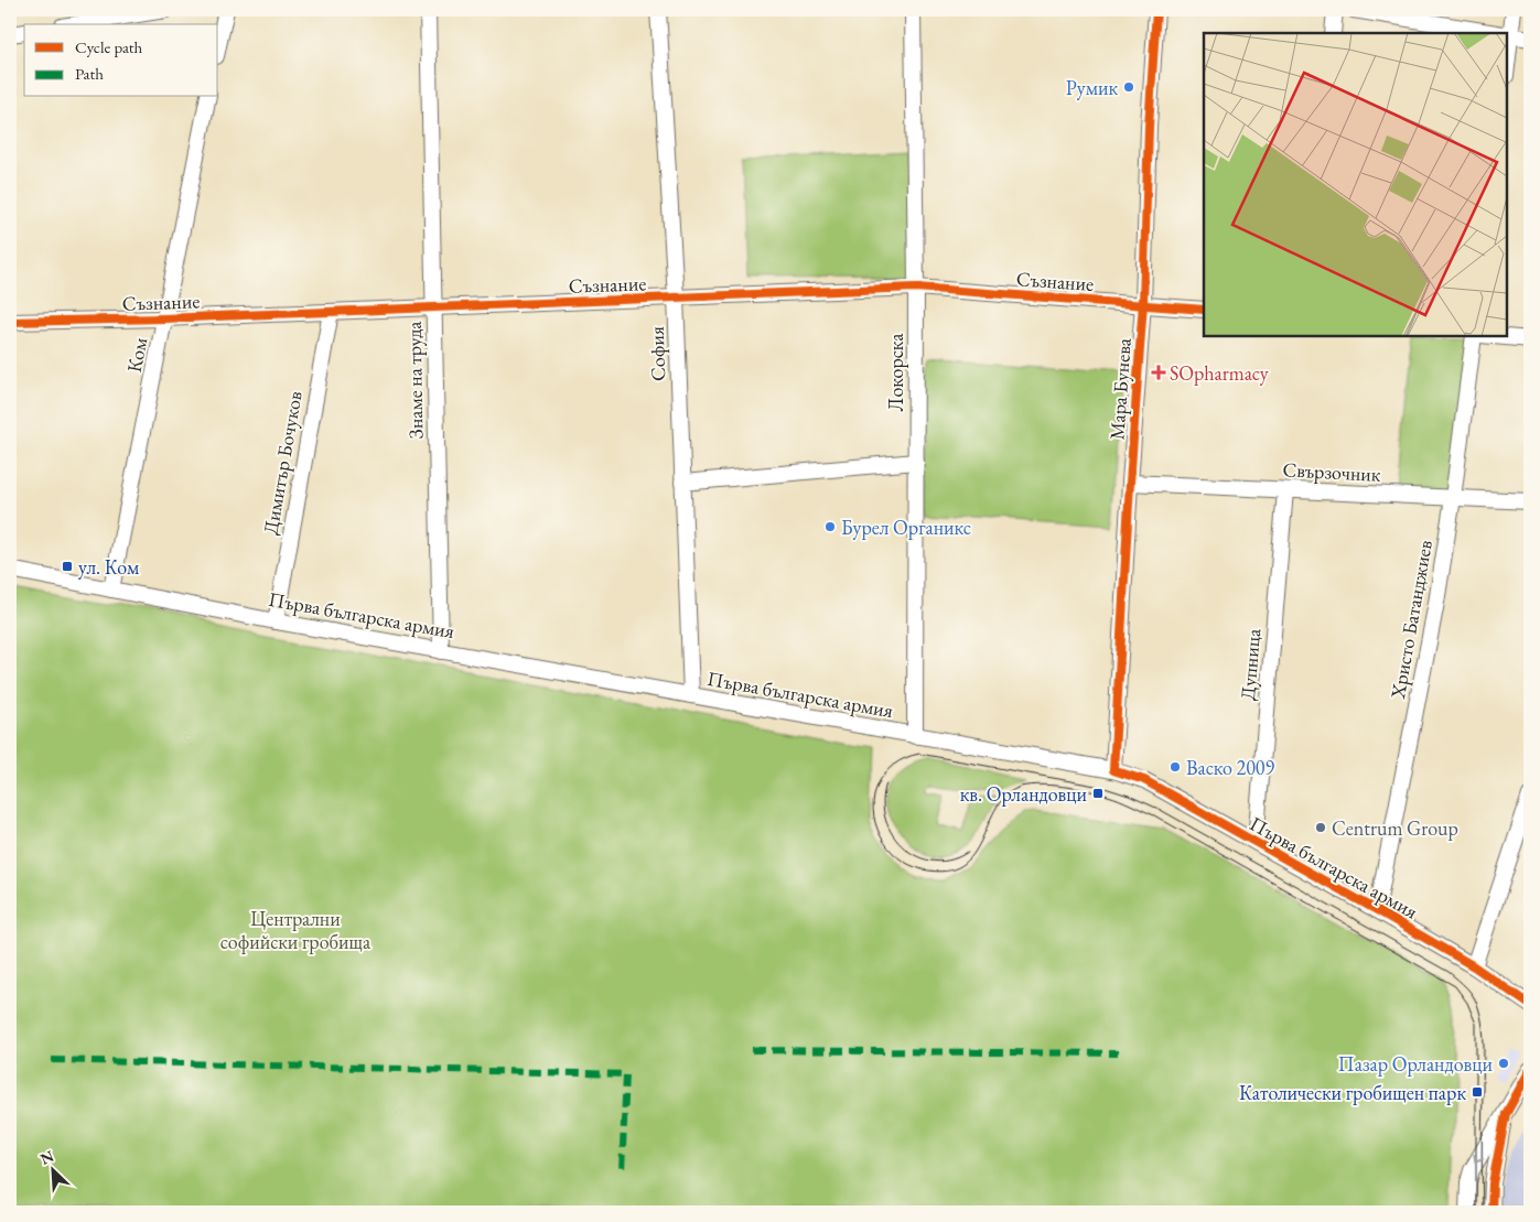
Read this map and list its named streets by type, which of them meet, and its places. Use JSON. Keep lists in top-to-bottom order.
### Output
{
  "streets": {
    "street": [
      "Съзнание",
      "София",
      "Ком",
      "Локорска",
      "Знаме на труда",
      "Мара Бунева",
      "Димитър Бочуков",
      "Свързочник",
      "Първа българска армия",
      "Христо Батанджиев",
      "Дупница"
    ]
  },
  "crossings": [
    ["Съзнание", "София"],
    ["Съзнание", "Ком"],
    ["Съзнание", "Локорска"],
    ["Съзнание", "Знаме на труда"],
    ["Съзнание", "Мара Бунева"],
    ["Съзнание", "Димитър Бочуков"],
    ["София", "Първа българска армия"],
    ["Ком", "Първа българска армия"],
    ["Локорска", "Първа българска армия"],
    ["Знаме на труда", "Първа българска армия"],
    ["Мара Бунева", "Свързочник"],
    ["Мара Бунева", "Първа българска армия"],
    ["Димитър Бочуков", "Първа българска армия"],
    ["Свързочник", "Христо Батанджиев"],
    ["Свързочник", "Дупница"],
    ["Първа българска армия", "Христо Батанджиев"],
    ["Първа българска армия", "Дупница"]
  ],
  "parks": ["Централни софийски гробища"],
  "places": {
    "other": [
      "Румик",
      "Бурел Органикс",
      "Васко 2009",
      "Centrum Group",
      "Пазар Орландовци"
    ],
    "health": ["SOpharmacy"],
    "transit": ["ул. Ком", "кв. Орландовци", "Католически гробищен парк"]
  },
  "legend": ["Cycle path", "Path"],
  "north": "top left"
}
